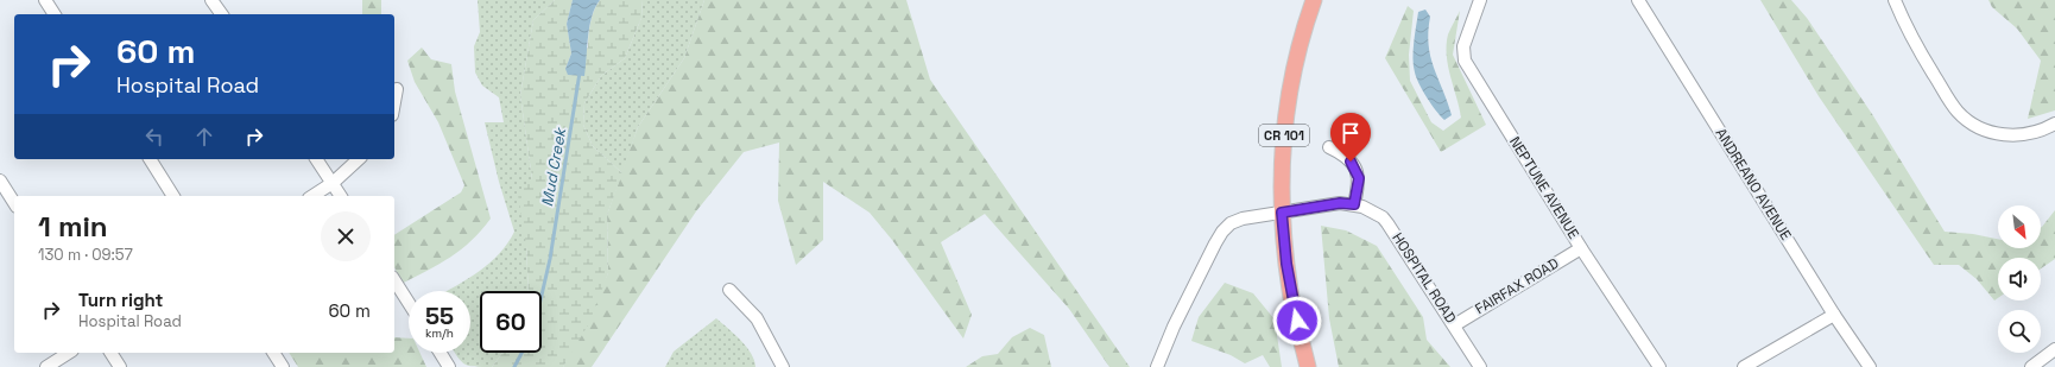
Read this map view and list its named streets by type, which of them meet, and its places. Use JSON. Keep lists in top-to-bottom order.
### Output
{
  "streets": {
    "main road": ["CR 101"],
    "street": [
      "ANDREANO AVENUE",
      "NEPTUNE AVENUE",
      "HOSPITAL ROAD",
      "FAIRFAX ROAD"
    ]
  },
  "crossings": [
    ["CR 101", "HOSPITAL ROAD"],
    ["NEPTUNE AVENUE", "FAIRFAX ROAD"],
    ["HOSPITAL ROAD", "FAIRFAX ROAD"]
  ],
  "water": ["Mud Creek"],
  "north": "bottom right",
  "page": {
    "turn": ["60 m", "Hospital Road"],
    "heading": ["1 min", "130 m · 09:57"],
    "list": [
      {
        "name": "Turn right",
        "note": "Hospital Road",
        "value": "60 m"
      }
    ],
    "speed": "55 km/h",
    "limit": "60"
  }
}
